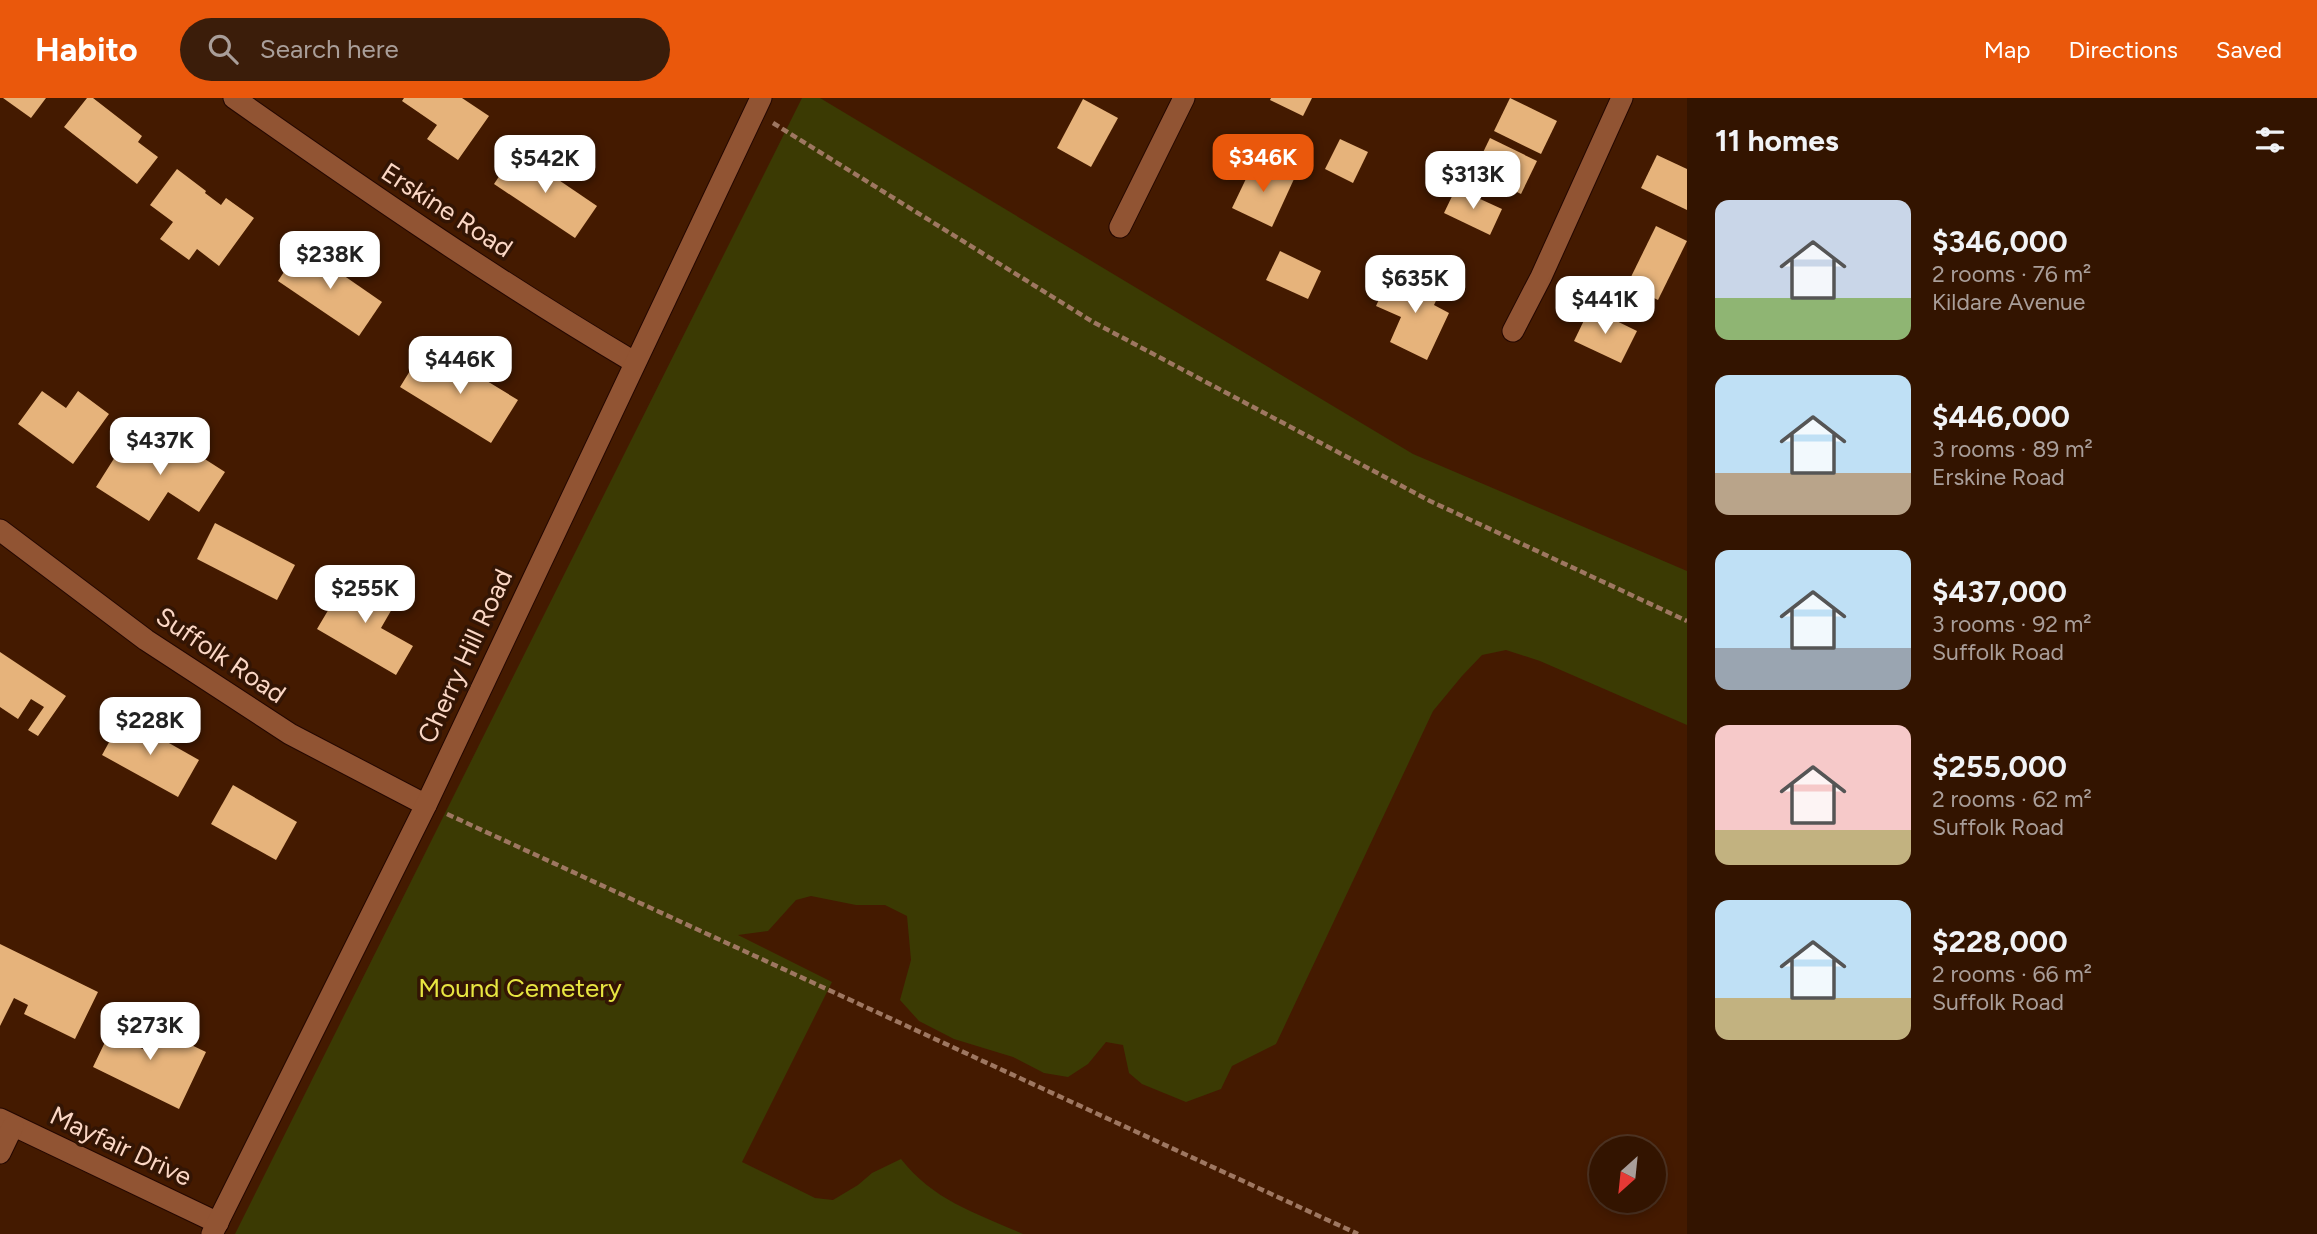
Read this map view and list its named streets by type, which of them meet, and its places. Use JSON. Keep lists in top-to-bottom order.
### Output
{
  "streets": {
    "street": [
      "Erskine Road",
      "Suffolk Road",
      "Cherry Hill Road",
      "Mayfair Drive"
    ]
  },
  "crossings": [
    ["Erskine Road", "Cherry Hill Road"],
    ["Suffolk Road", "Cherry Hill Road"],
    ["Cherry Hill Road", "Mayfair Drive"]
  ],
  "parks": ["Mound Cemetery"],
  "north": "bottom left",
  "page": {
    "header": "Habito",
    "search": "Search here",
    "nav": ["Map", "Directions", "Saved"],
    "heading": "11 homes",
    "price": [
      "$346K",
      "$542K",
      "$313K",
      "$238K",
      "$635K",
      "$441K",
      "$446K",
      "$437K",
      "$255K",
      "$228K",
      "$273K"
    ],
    "list": [
      {
        "name": "$346,000",
        "note": "2 rooms · 76 m² · Kildare Avenue"
      },
      {
        "name": "$446,000",
        "note": "3 rooms · 89 m² · Erskine Road"
      },
      {
        "name": "$437,000",
        "note": "3 rooms · 92 m² · Suffolk Road"
      },
      {
        "name": "$255,000",
        "note": "2 rooms · 62 m² · Suffolk Road"
      },
      {
        "name": "$228,000",
        "note": "2 rooms · 66 m² · Suffolk Road"
      }
    ]
  }
}
